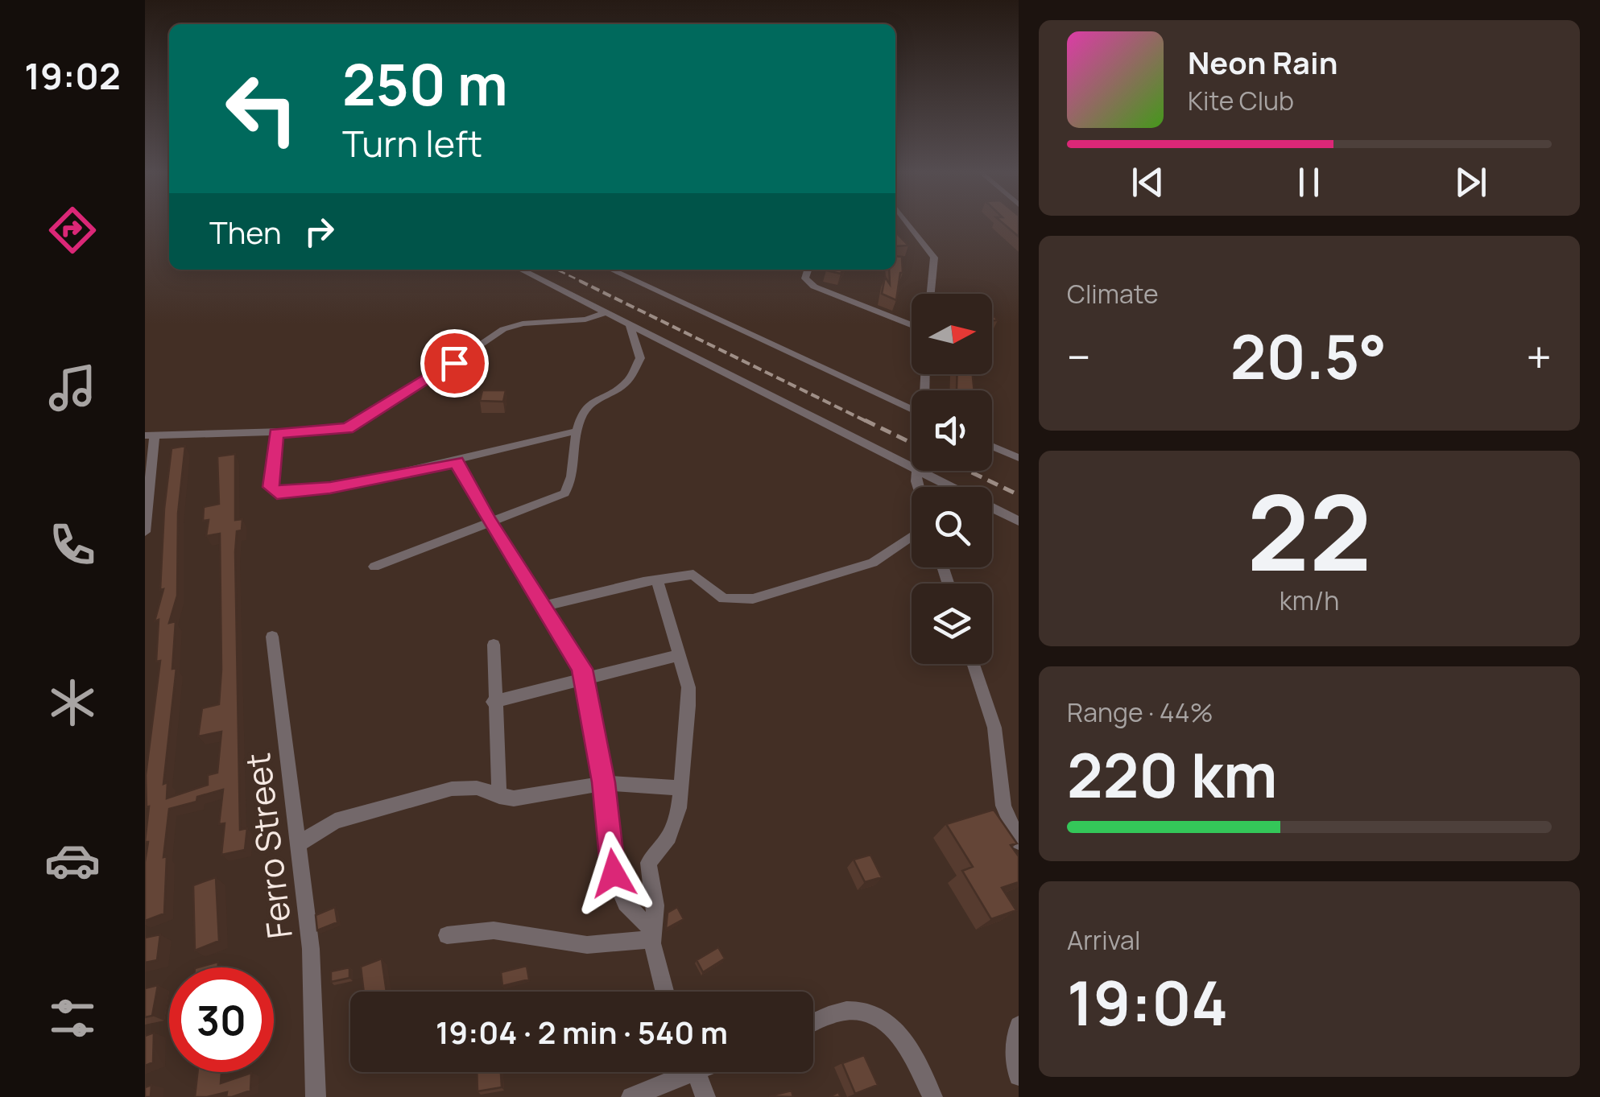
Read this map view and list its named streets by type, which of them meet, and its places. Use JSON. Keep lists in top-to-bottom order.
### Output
{
  "streets": {
    "street": ["Ferro Street"]
  },
  "north": "right",
  "page": {
    "tabs": "19:02",
    "turn": ["250 m", "Turn left"],
    "song": ["Neon Rain", "Kite Club"],
    "then": "Then",
    "tile": [
      "Climate",
      ["22", "km/h"],
      ["Range · 44%", "220 km"],
      ["Arrival", "19:04"]
    ],
    "heat": ["−", "20.5°", "+"],
    "limit": "30",
    "trip": "19:04 · 2 min · 540 m"
  }
}
